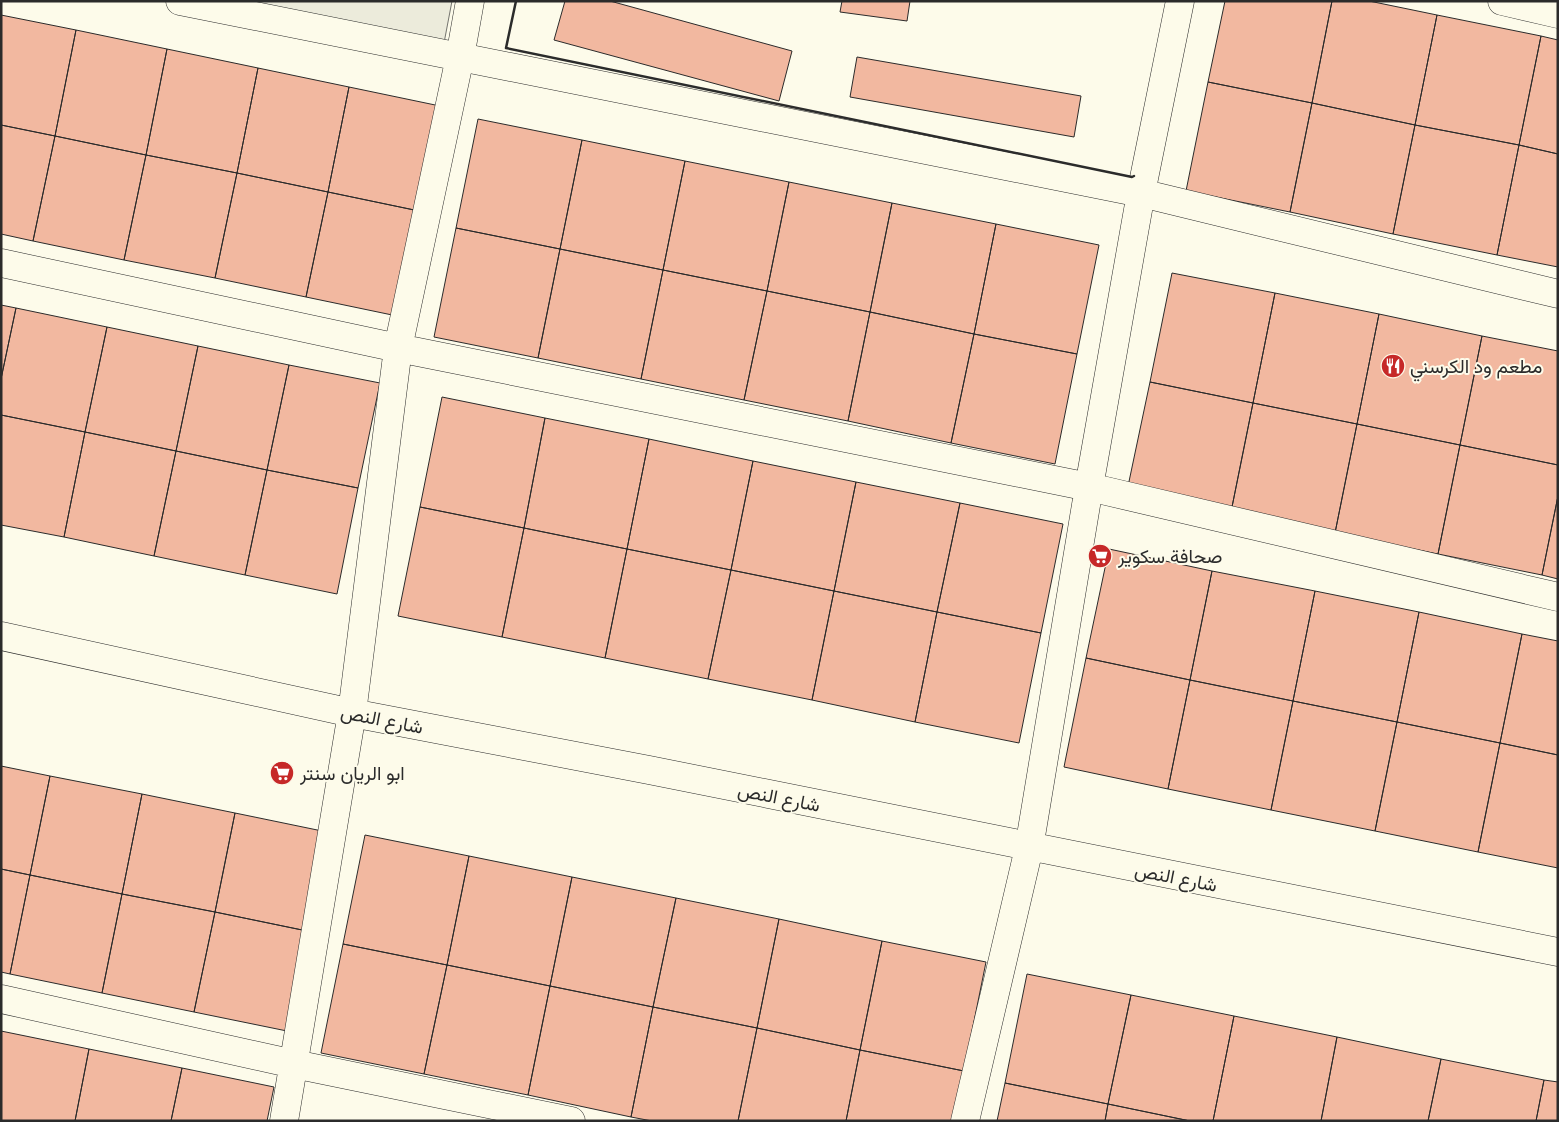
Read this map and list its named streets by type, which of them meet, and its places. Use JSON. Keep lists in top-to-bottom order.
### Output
{
  "streets": {
    "street": ["شارع النص"]
  },
  "places": {
    "restaurant": ["مطعم ود الكرسني"],
    "supermarket": ["صحافة سكوير", "ابو الريان سنتر"]
  }
}
